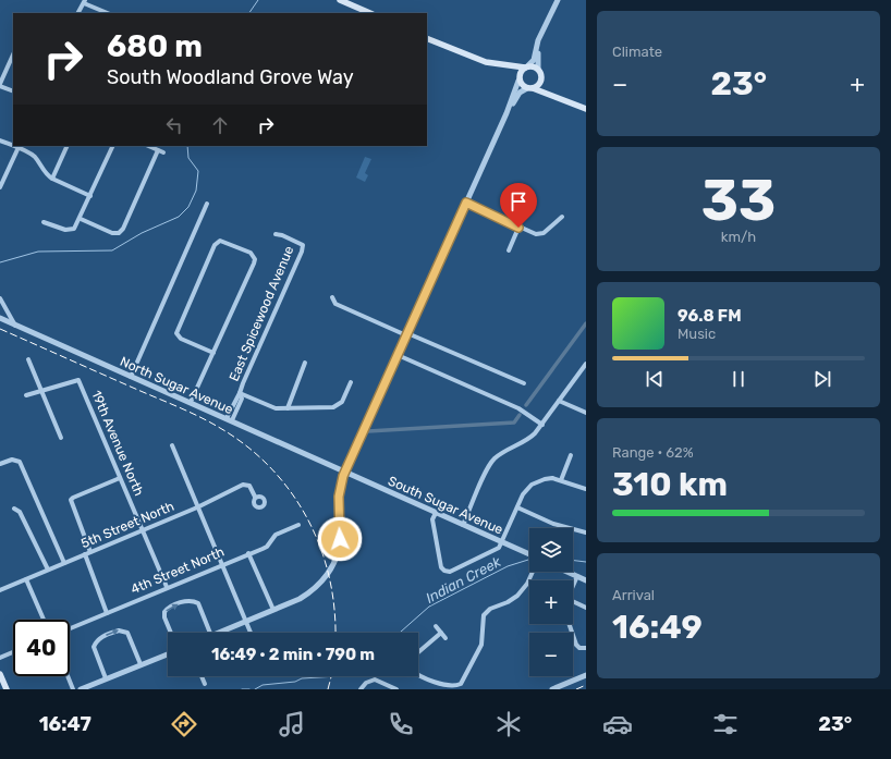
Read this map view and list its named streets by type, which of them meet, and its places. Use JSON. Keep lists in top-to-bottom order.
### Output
{
  "streets": {
    "street": [
      "East Spicewood Avenue",
      "North Sugar Avenue",
      "19th Avenue North",
      "South Sugar Avenue",
      "5th Street North",
      "4th Street North"
    ]
  },
  "crossings": [
    ["East Spicewood Avenue", "North Sugar Avenue"],
    ["North Sugar Avenue", "South Sugar Avenue"],
    ["19th Avenue North", "5th Street North"],
    ["19th Avenue North", "4th Street North"]
  ],
  "water": ["Indian Creek"],
  "page": {
    "tile": [
      "Climate",
      ["33", "km/h"],
      ["Range · 62%", "310 km"],
      ["Arrival", "16:49"]
    ],
    "turn": ["680 m", "South Woodland Grove Way"],
    "heat": ["−", "23°", "+"],
    "song": ["96.8 FM", "Music"],
    "map_buttons": ["+", "−"],
    "limit": "40",
    "trip": "16:49 · 2 min · 790 m",
    "tabs": ["16:47", "23°"]
  }
}
